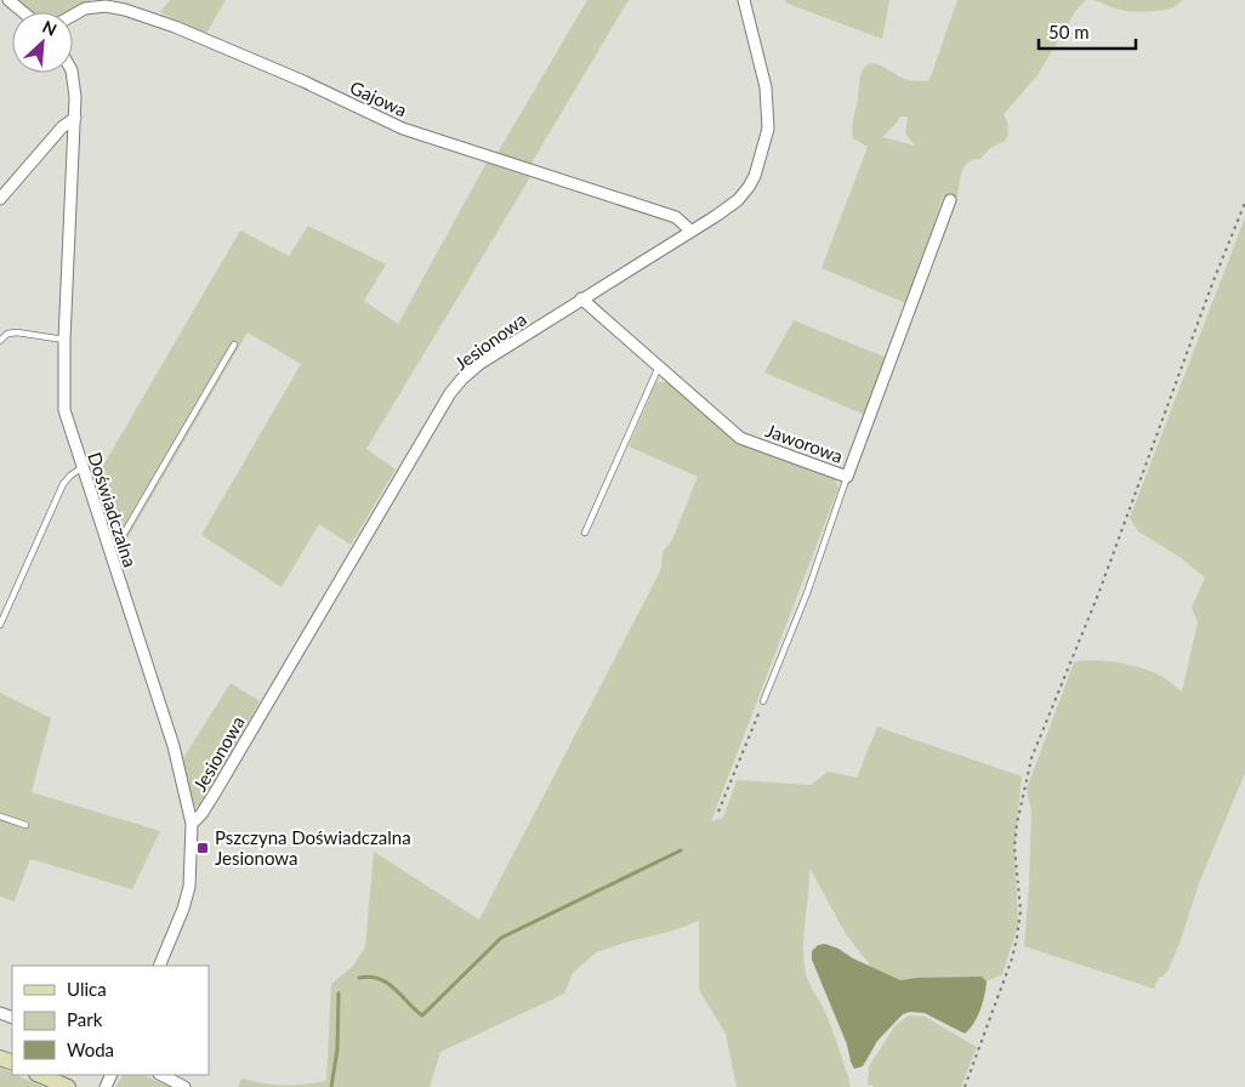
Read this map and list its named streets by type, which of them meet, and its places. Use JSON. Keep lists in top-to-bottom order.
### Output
{
  "streets": {
    "street": [
      "Gajowa",
      "Jesionowa",
      "Jaworowa",
      "Doświadczalna"
    ]
  },
  "crossings": [
    ["Gajowa", "Jesionowa"],
    ["Jesionowa", "Jaworowa"],
    ["Jesionowa", "Doświadczalna"]
  ],
  "places": {
    "transit": ["Pszczyna Doświadczalna Jesionowa"]
  },
  "legend": ["Ulica", "Park", "Woda"],
  "scale_bar": "50 m",
  "north": "top right"
}
